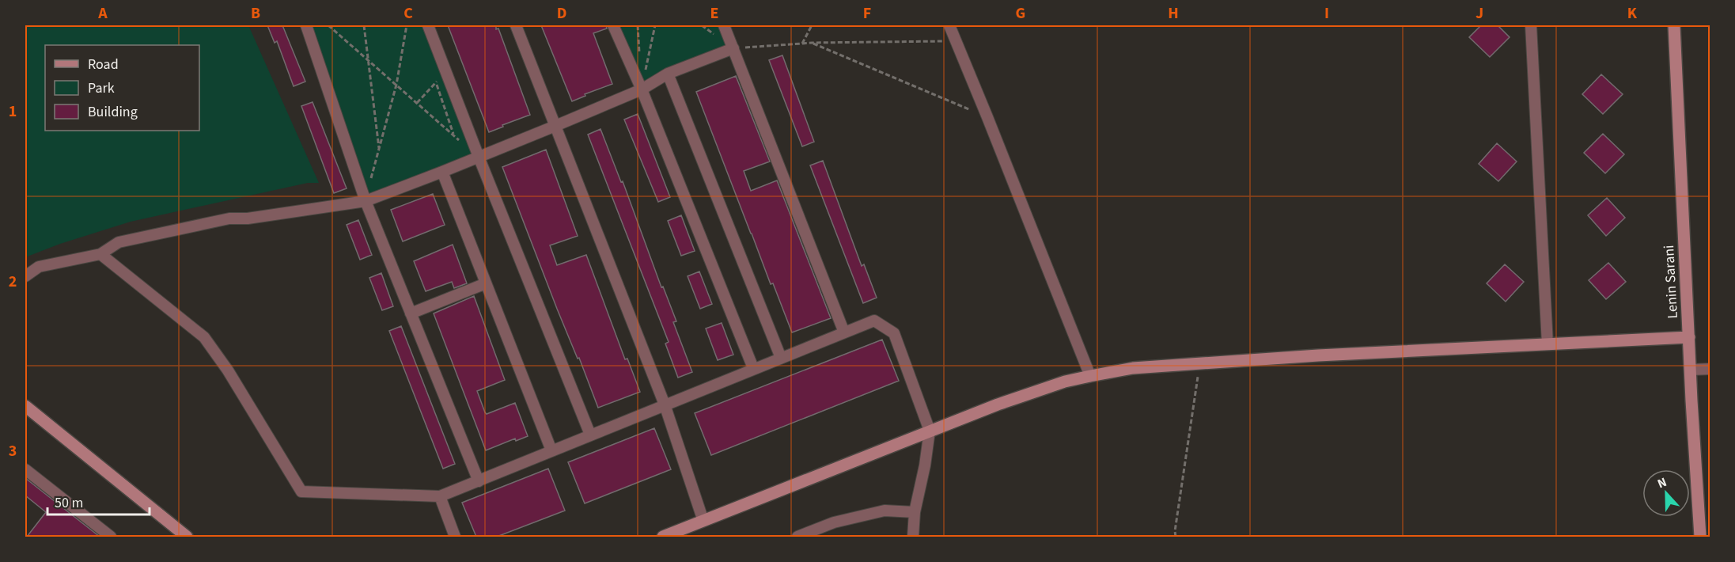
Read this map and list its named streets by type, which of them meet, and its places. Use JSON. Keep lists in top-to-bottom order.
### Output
{
  "streets": {
    "street": ["Lenin Sarani"]
  },
  "legend": ["Road", "Park", "Building"],
  "scale_bar": "50 m",
  "north": "top",
  "grid": {
    "columns": [
      "A",
      "B",
      "C",
      "D",
      "E",
      "F",
      "G",
      "H",
      "I",
      "J",
      "K"
    ],
    "rows": ["1", "2", "3"]
  }
}
